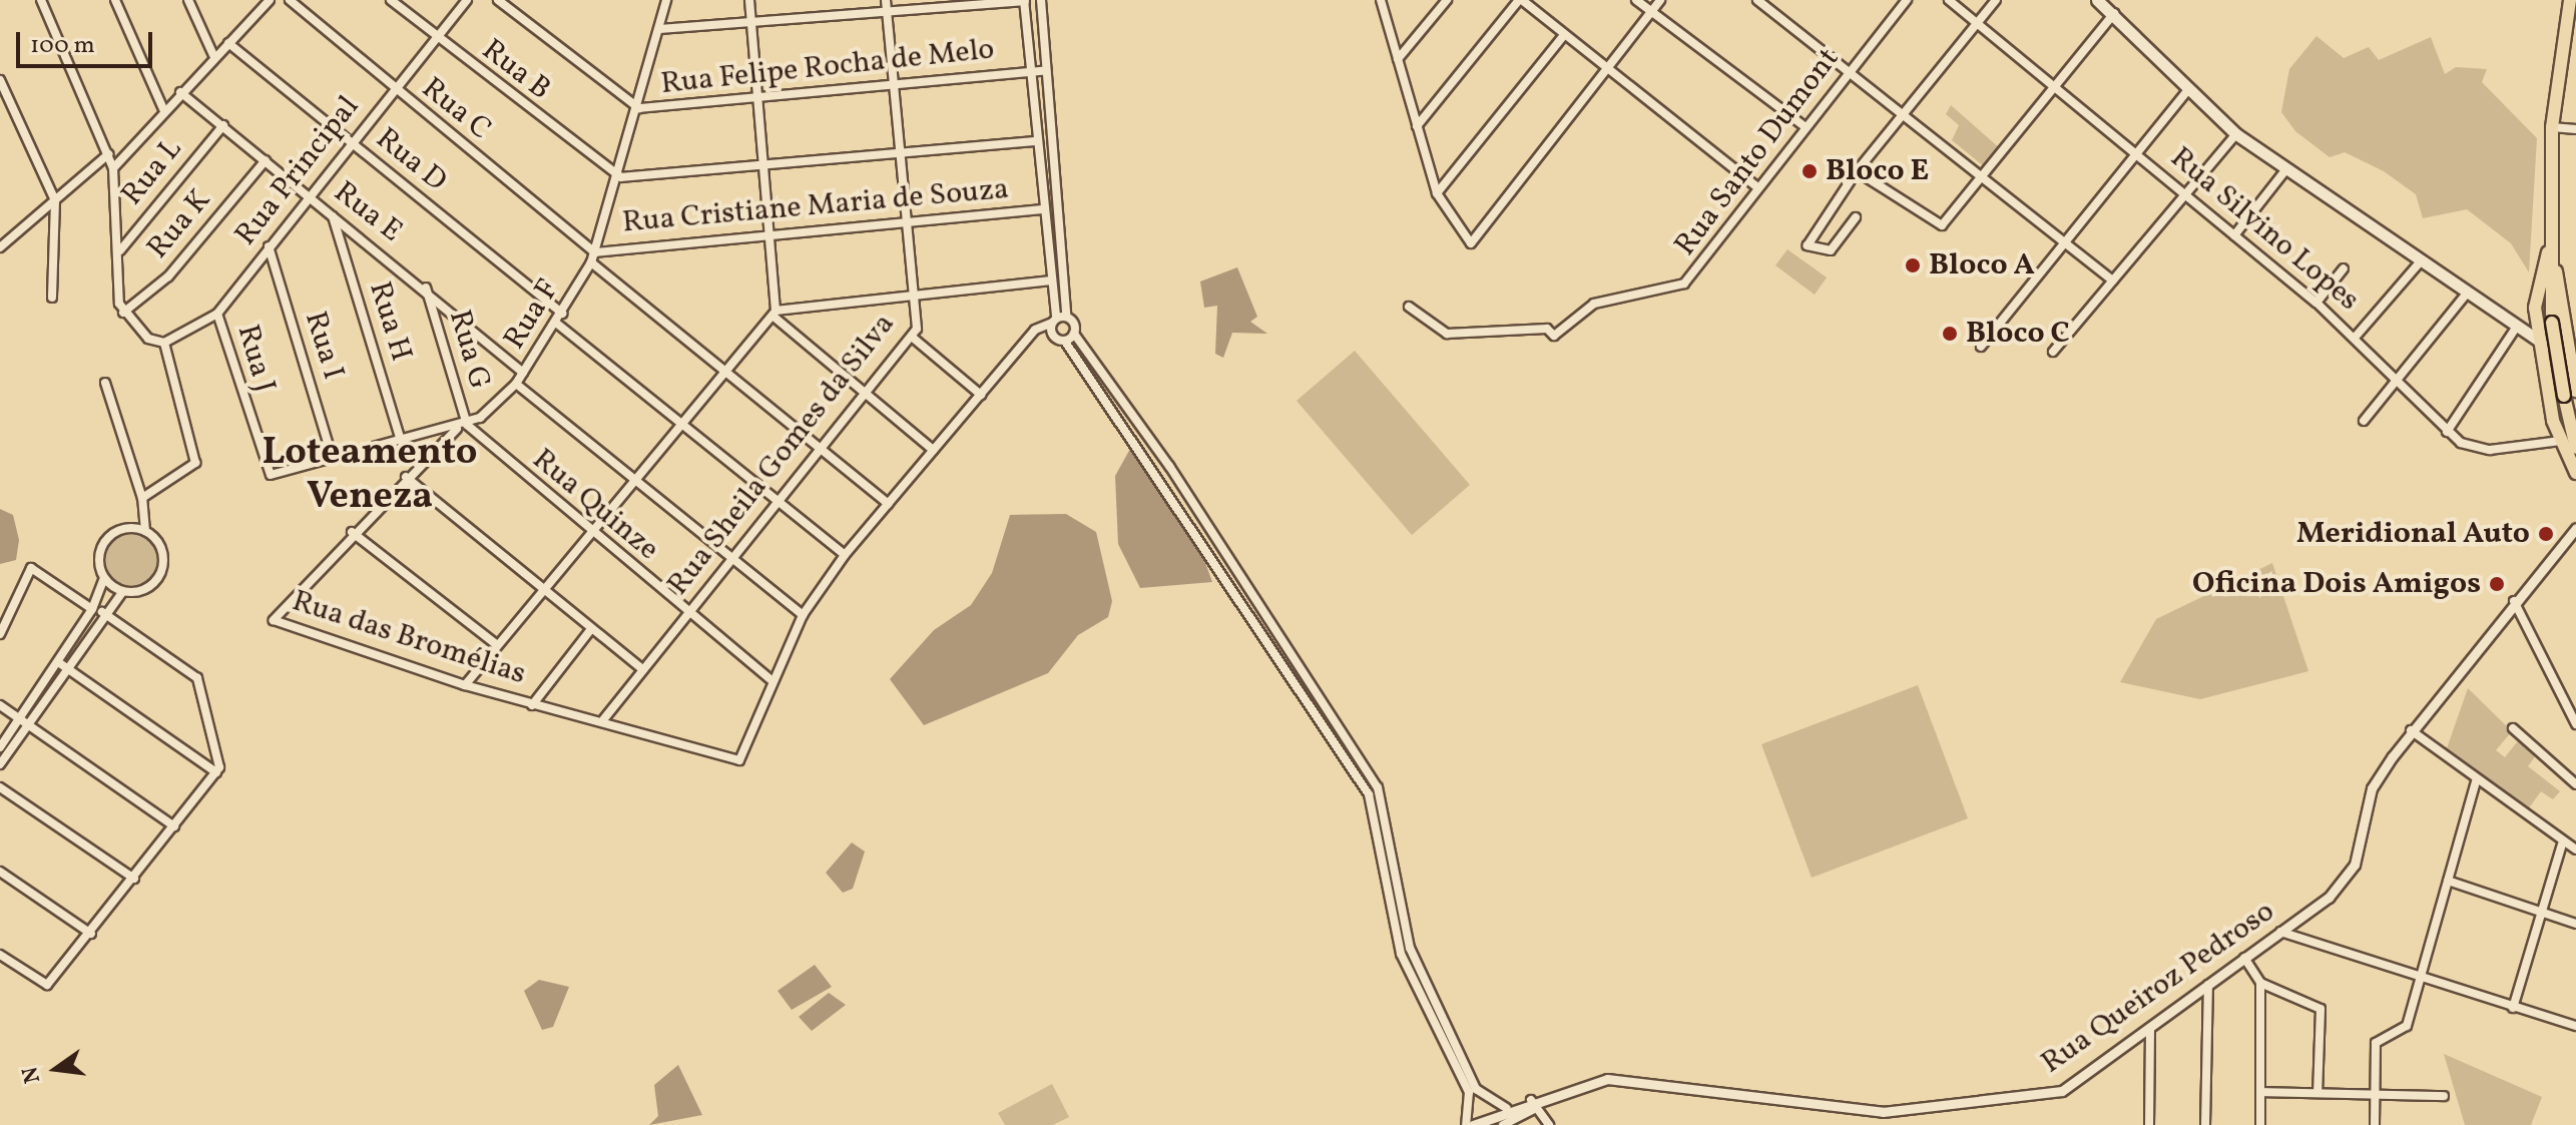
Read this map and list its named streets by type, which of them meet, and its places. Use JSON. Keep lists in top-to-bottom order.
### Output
{
  "streets": {
    "street": [
      "Rua Felipe Rocha de Melo",
      "Rua B",
      "Rua C",
      "Rua Santo Dumont",
      "Rua D",
      "Rua Principal",
      "Rua L",
      "Rua Cristiane Maria de Souza",
      "Rua E",
      "Rua K",
      "Rua Silvino Lopes",
      "Rua F",
      "Rua H",
      "Rua I",
      "Rua G",
      "Rua J",
      "Rua Sheila Gomes da Silva",
      "Rua Quinze",
      "Rua das Bromélias",
      "Rua Queiroz Pedroso"
    ]
  },
  "crossings": [
    ["Rua Felipe Rocha de Melo", "Rua F"],
    ["Rua Felipe Rocha de Melo", "Rua Sheila Gomes da Silva"],
    ["Rua B", "Rua Principal"],
    ["Rua B", "Rua F"],
    ["Rua C", "Rua Principal"],
    ["Rua C", "Rua Cristiane Maria de Souza"],
    ["Rua C", "Rua F"],
    ["Rua D", "Rua Principal"],
    ["Rua D", "Rua F"],
    ["Rua Principal", "Rua E"],
    ["Rua Principal", "Rua I"],
    ["Rua Principal", "Rua J"],
    ["Rua L", "Rua E"],
    ["Rua Cristiane Maria de Souza", "Rua F"],
    ["Rua Cristiane Maria de Souza", "Rua Sheila Gomes da Silva"],
    ["Rua E", "Rua K"],
    ["Rua E", "Rua F"],
    ["Rua E", "Rua H"],
    ["Rua E", "Rua G"],
    ["Rua F", "Rua H"],
    ["Rua F", "Rua I"],
    ["Rua F", "Rua G"],
    ["Rua F", "Rua J"],
    ["Rua F", "Rua Quinze"],
    ["Rua F", "Rua das Bromélias"],
    ["Rua G", "Rua Quinze"],
    ["Rua Sheila Gomes da Silva", "Rua Quinze"],
    ["Rua Sheila Gomes da Silva", "Rua das Bromélias"],
    ["Rua Quinze", "Rua das Bromélias"]
  ],
  "districts": ["Loteamento Veneza"],
  "places": [
    "Bloco E",
    "Bloco A",
    "Bloco C",
    "Meridional Auto",
    "Oficina Dois Amigos"
  ],
  "scale_bar": "100 m",
  "north": "left"
}
